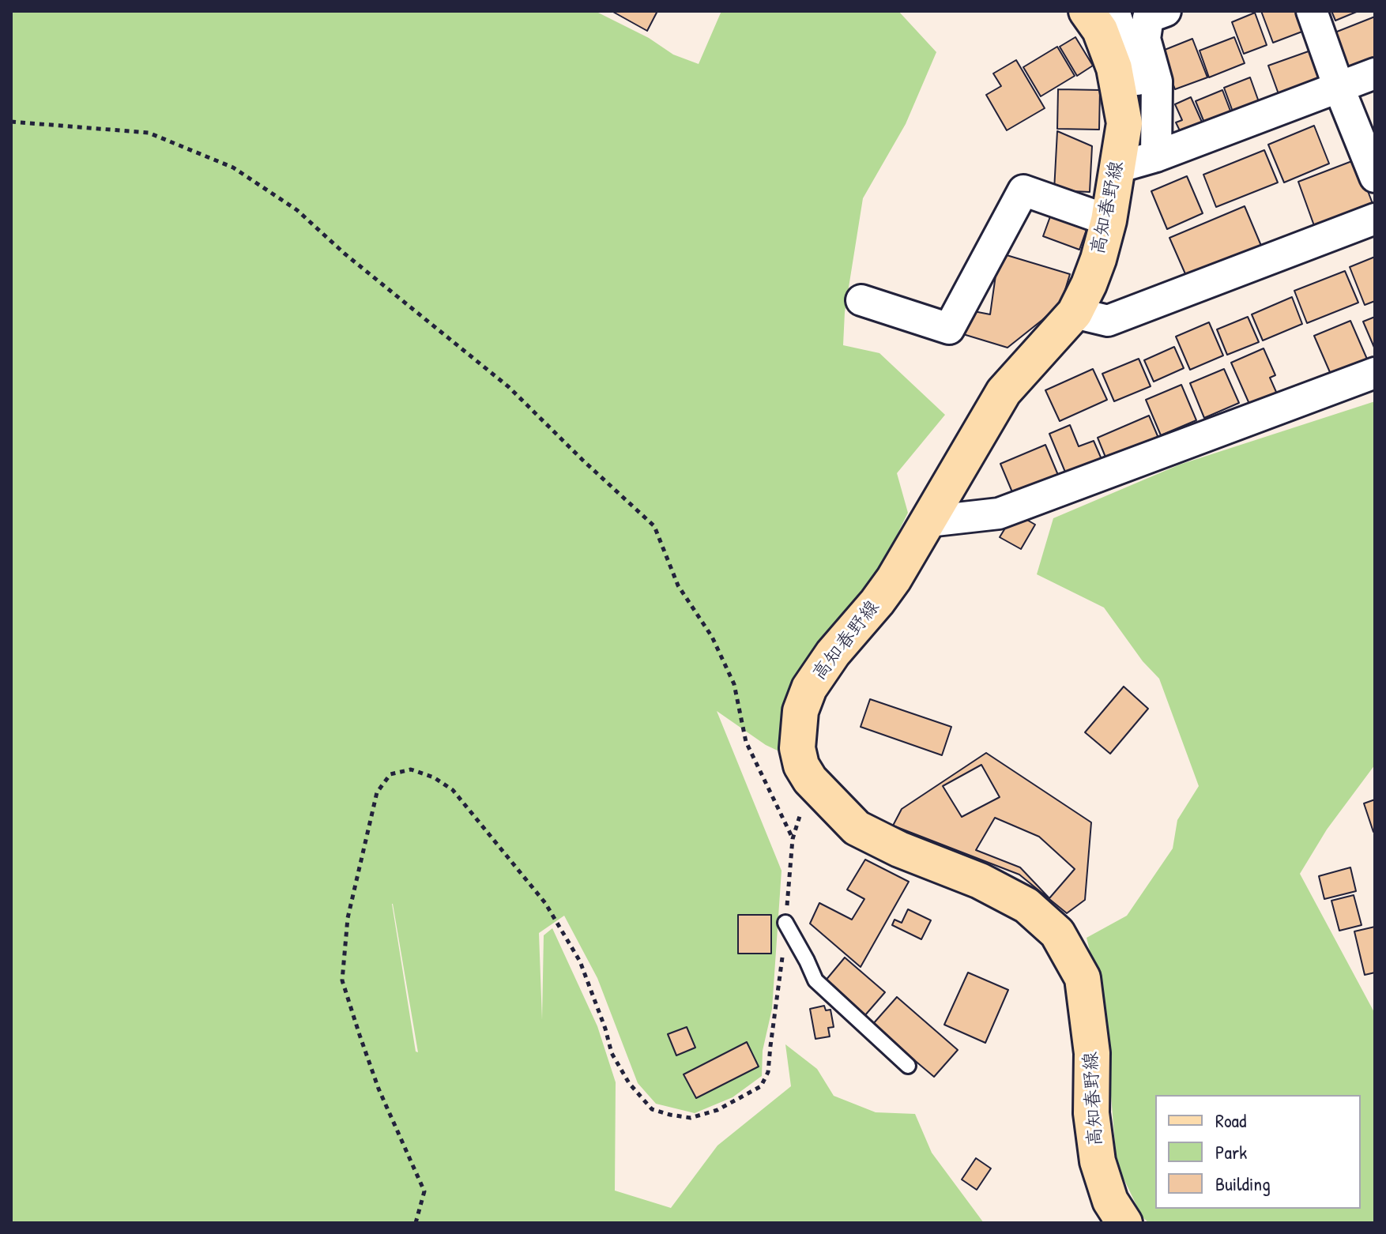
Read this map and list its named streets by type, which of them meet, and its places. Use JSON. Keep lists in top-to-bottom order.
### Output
{
  "streets": {
    "main road": ["高知春野線"]
  },
  "legend": ["Road", "Park", "Building"]
}
